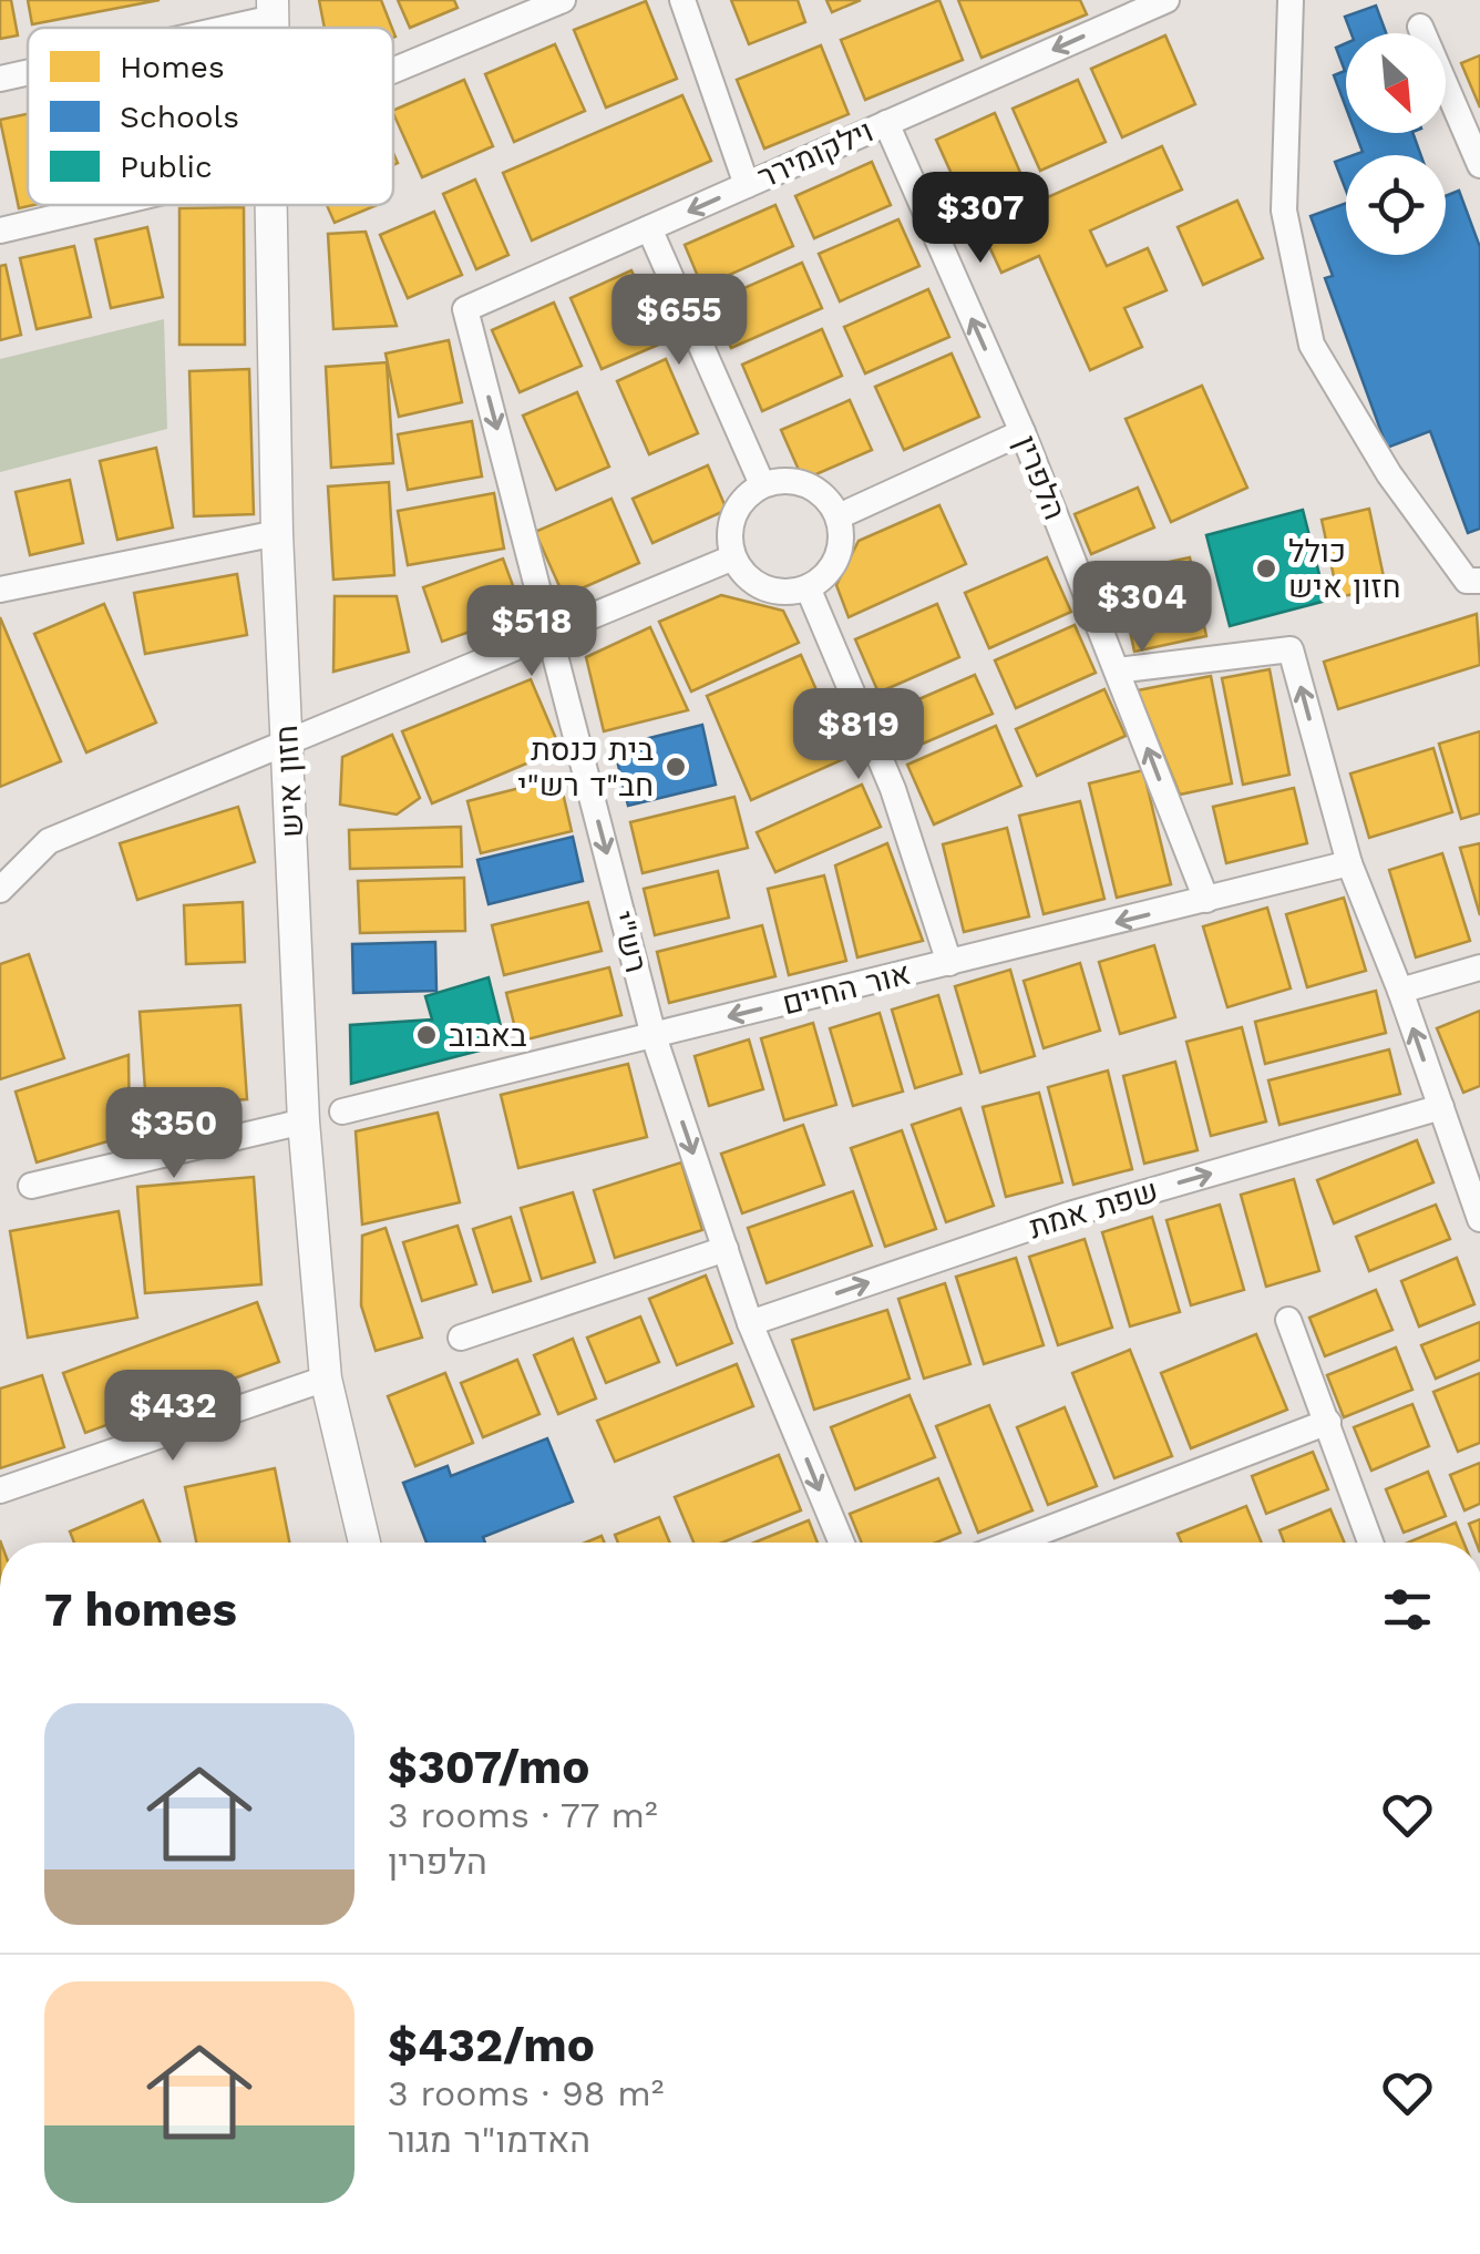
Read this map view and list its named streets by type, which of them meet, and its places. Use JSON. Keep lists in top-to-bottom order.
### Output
{
  "streets": {
    "street": [
      "וילקומירר",
      "הלפרין",
      "חזון איש",
      "רש\"י",
      "אור החיים",
      "שפת אמת"
    ]
  },
  "crossings": [
    ["וילקומירר", "הלפרין"],
    ["וילקומירר", "רש\"י"],
    ["הלפרין", "אור החיים"],
    ["רש\"י", "אור החיים"],
    ["רש\"י", "שפת אמת"]
  ],
  "one_way": [
    "וילקומירר",
    "הלפרין",
    "רש\"י",
    "אור החיים",
    "שפת אמת"
  ],
  "places": ["כולל חזון איש", "בית כנסת חב\"ד רש\"י", "באבוב"],
  "legend": ["Homes", "Schools", "Public"],
  "north": "bottom right",
  "page": {
    "price": [
      "$307",
      "$655",
      "$304",
      "$518",
      "$819",
      "$350",
      "$432"
    ],
    "heading": "7 homes",
    "list": [
      {
        "name": "$307/mo",
        "note": "3 rooms · 77 m² · הלפרין"
      },
      {
        "name": "$432/mo",
        "note": "3 rooms · 98 m² · האדמו\"ר מגור"
      }
    ]
  }
}
